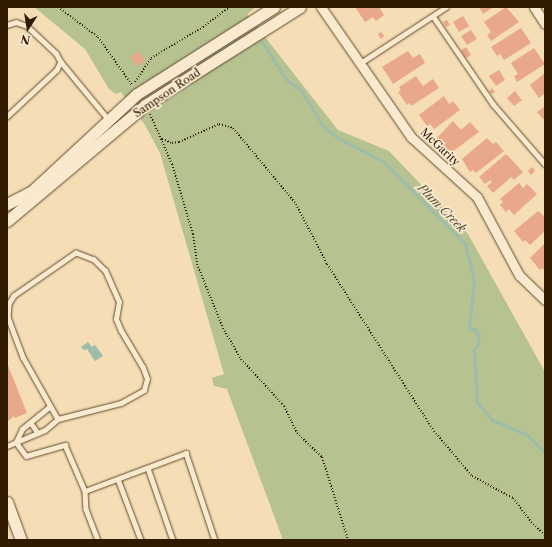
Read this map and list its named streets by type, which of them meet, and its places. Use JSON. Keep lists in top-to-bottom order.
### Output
{
  "streets": {
    "street": ["Sampson Road", "McGarity"]
  },
  "water": ["Plum Creek"],
  "north": "bottom"
}
